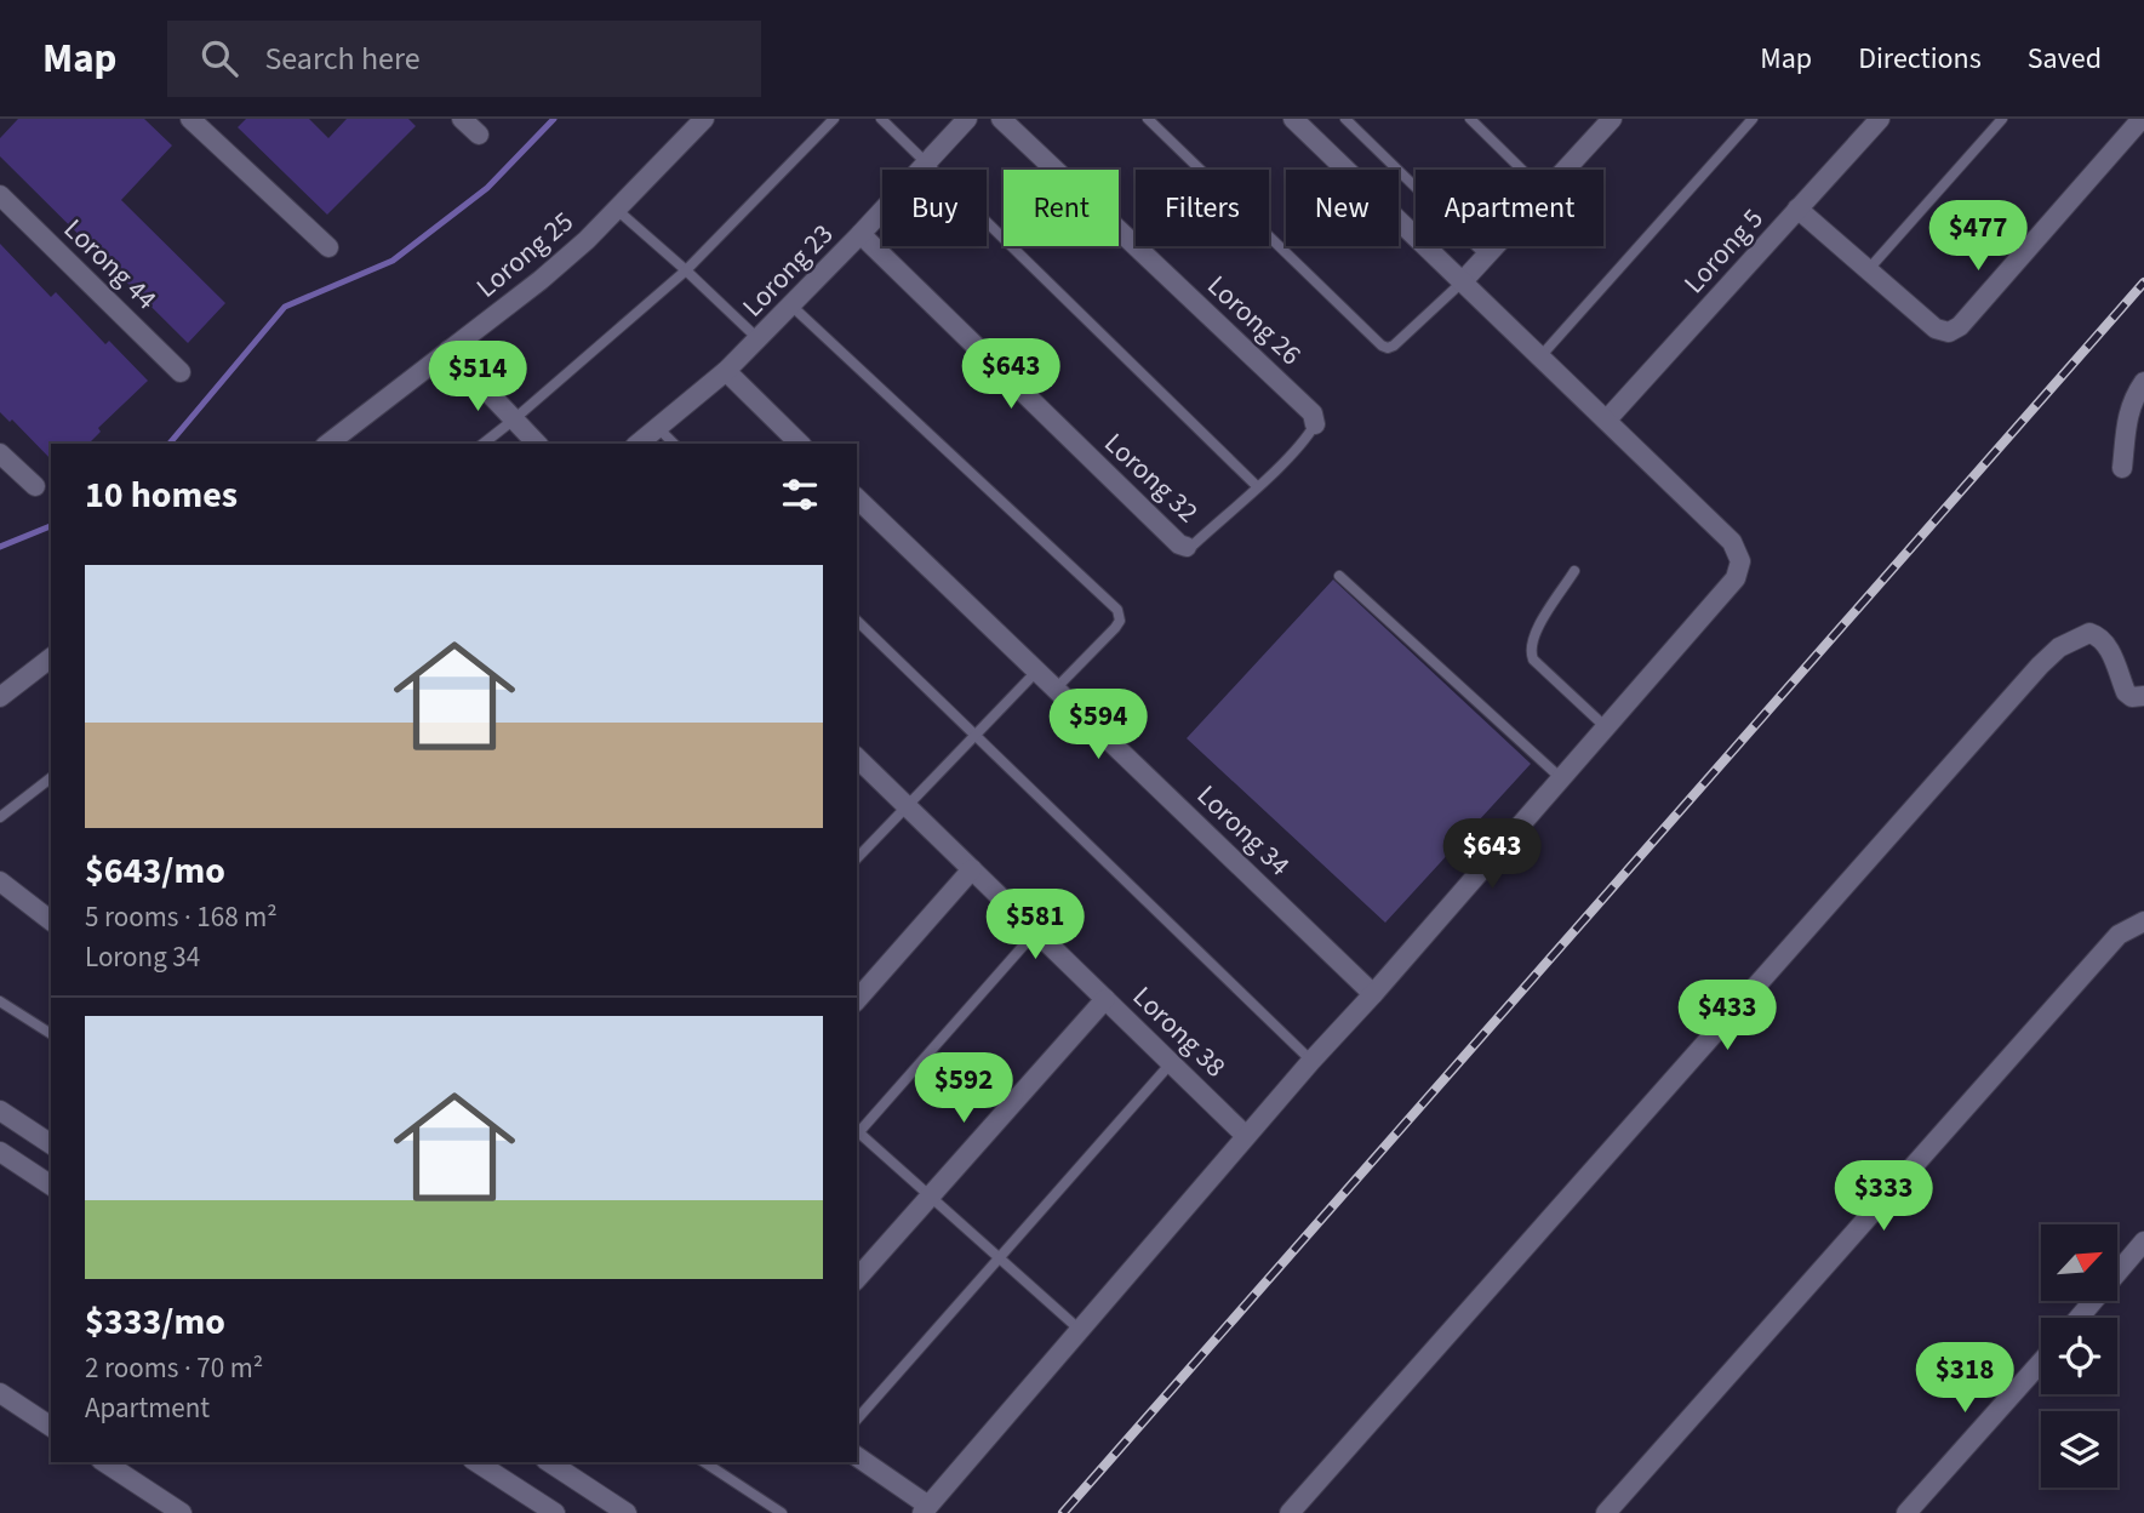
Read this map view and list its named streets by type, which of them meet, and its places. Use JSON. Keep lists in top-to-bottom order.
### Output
{
  "streets": {
    "street": [
      "Lorong 5",
      "Lorong 25",
      "Lorong 44",
      "Lorong 23",
      "Lorong 26",
      "Lorong 32",
      "Lorong 34",
      "Lorong 38"
    ]
  },
  "crossings": [
    ["Lorong 23", "Lorong 32"]
  ],
  "north": "top right",
  "page": {
    "header": "Map",
    "search": "Search here",
    "nav": ["Map", "Directions", "Saved"],
    "chip": [
      "Buy",
      "Rent",
      "Filters",
      "New",
      "Apartment"
    ],
    "price": [
      "$477",
      "$643",
      "$514",
      "$594",
      "$643",
      "$581",
      "$433",
      "$592",
      "$333",
      "$318"
    ],
    "heading": "10 homes",
    "list": [
      {
        "name": "$643/mo",
        "note": "5 rooms · 168 m² · Lorong 34"
      },
      {
        "name": "$333/mo",
        "note": "2 rooms · 70 m² · Apartment"
      }
    ]
  }
}
